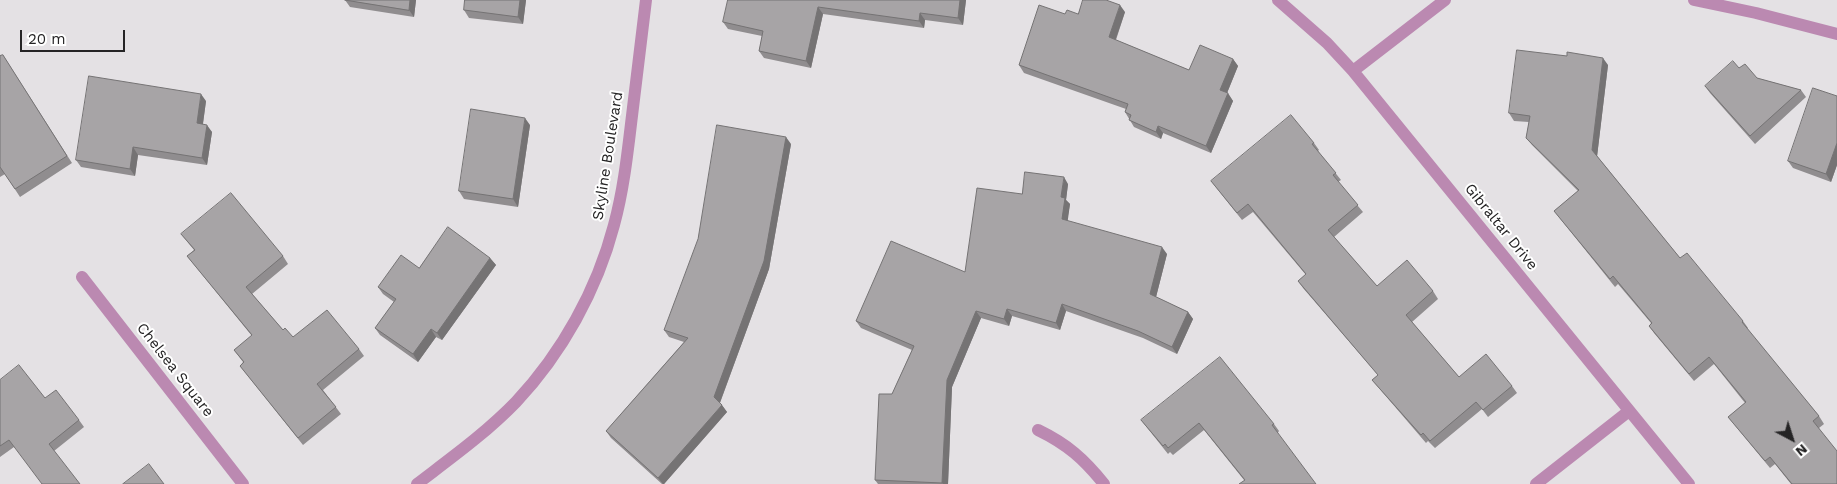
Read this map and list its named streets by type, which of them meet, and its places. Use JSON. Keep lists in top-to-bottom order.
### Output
{
  "streets": {
    "street": ["Skyline Boulevard", "Gibraltar Drive", "Chelsea Square"]
  },
  "scale_bar": "20 m",
  "north": "bottom right"
}
